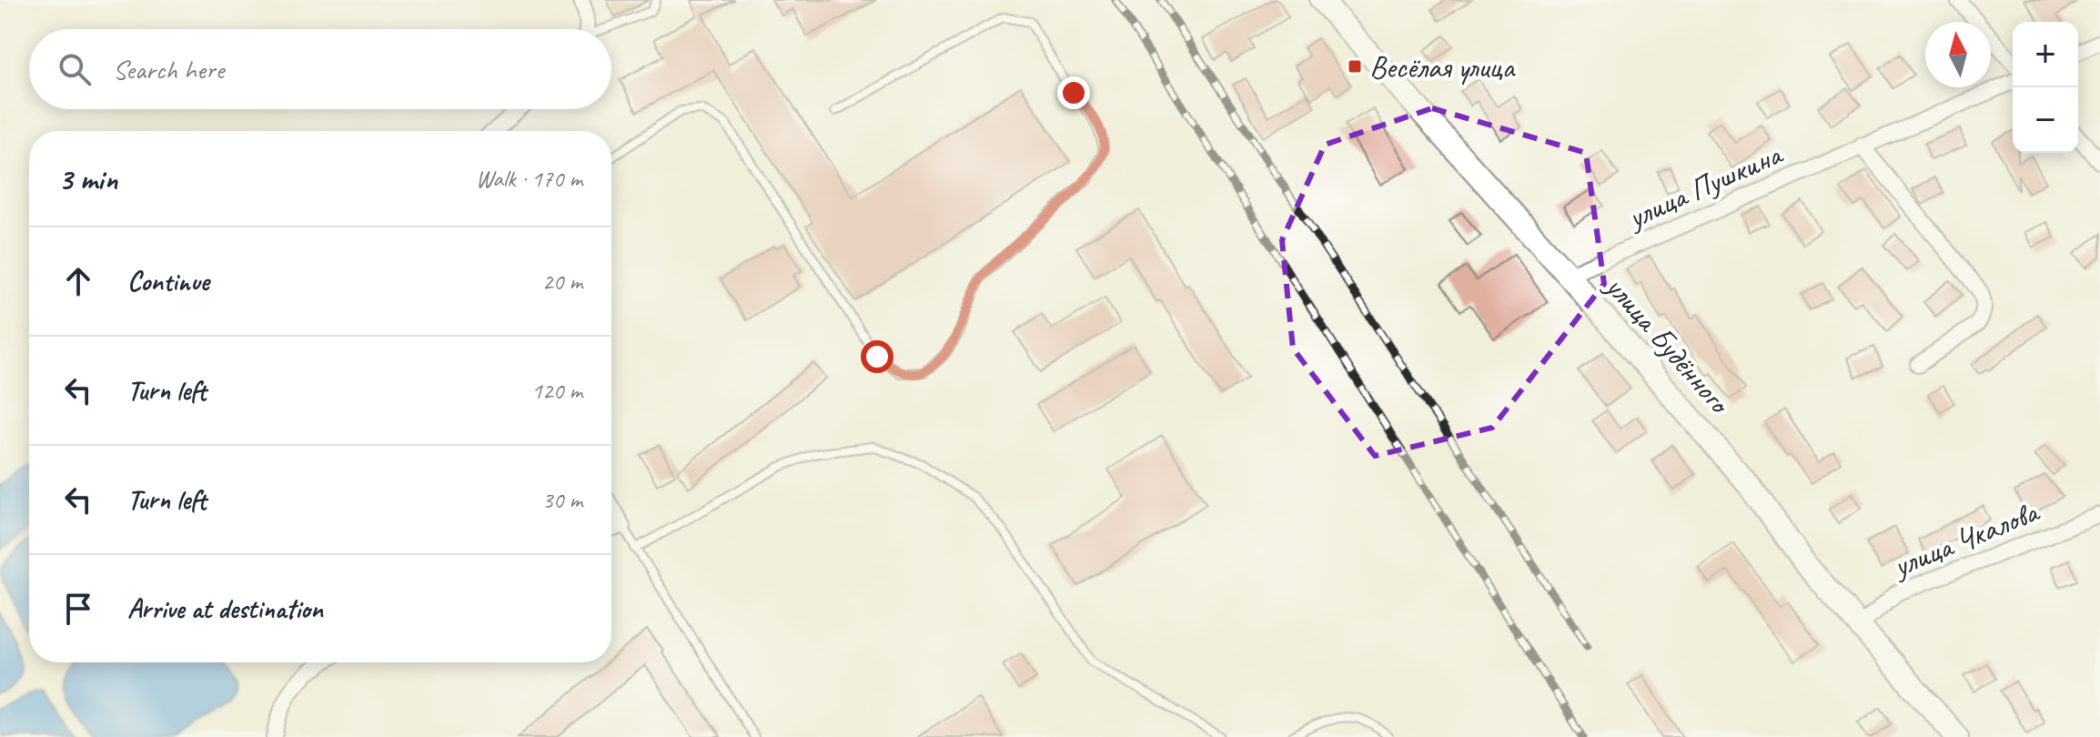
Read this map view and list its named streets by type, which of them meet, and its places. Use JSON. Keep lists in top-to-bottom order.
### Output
{
  "streets": {
    "street": ["улица Пушкина", "улица Будённого", "улица Чкалова"]
  },
  "crossings": [
    ["улица Пушкина", "улица Будённого"],
    ["улица Будённого", "улица Чкалова"]
  ],
  "places": {
    "transit": ["Весёлая улица"]
  },
  "north": "top",
  "page": {
    "map_buttons": ["+", "−"],
    "search": "Search here",
    "heading": ["3 min", "Walk · 170 m"],
    "list": [
      ["Continue", "20 m"],
      ["Turn left", "120 m"],
      ["Turn left", "30 m"],
      "Arrive at destination"
    ]
  }
}
